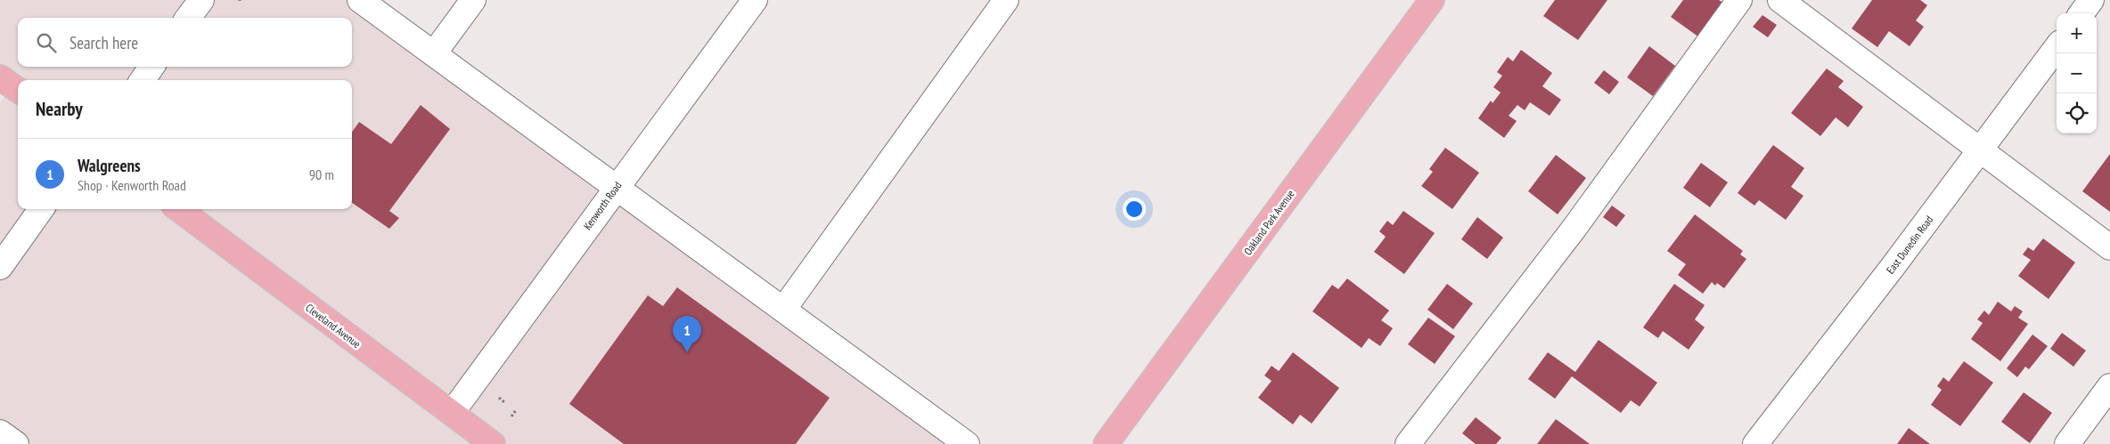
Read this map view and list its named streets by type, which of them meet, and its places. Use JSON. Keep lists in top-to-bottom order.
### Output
{
  "streets": {
    "main road": ["Oakland Park Avenue", "Cleveland Avenue"],
    "street": ["Kenworth Road", "East Dunedin Road"]
  },
  "crossings": [
    ["Kenworth Road", "Cleveland Avenue"]
  ],
  "page": {
    "map_buttons": ["+", "−"],
    "search": "Search here",
    "heading": "Nearby",
    "list": [
      {
        "mark": "1",
        "name": "Walgreens",
        "note": "Shop · Kenworth Road",
        "value": "90 m"
      }
    ],
    "pins": "1"
  }
}
